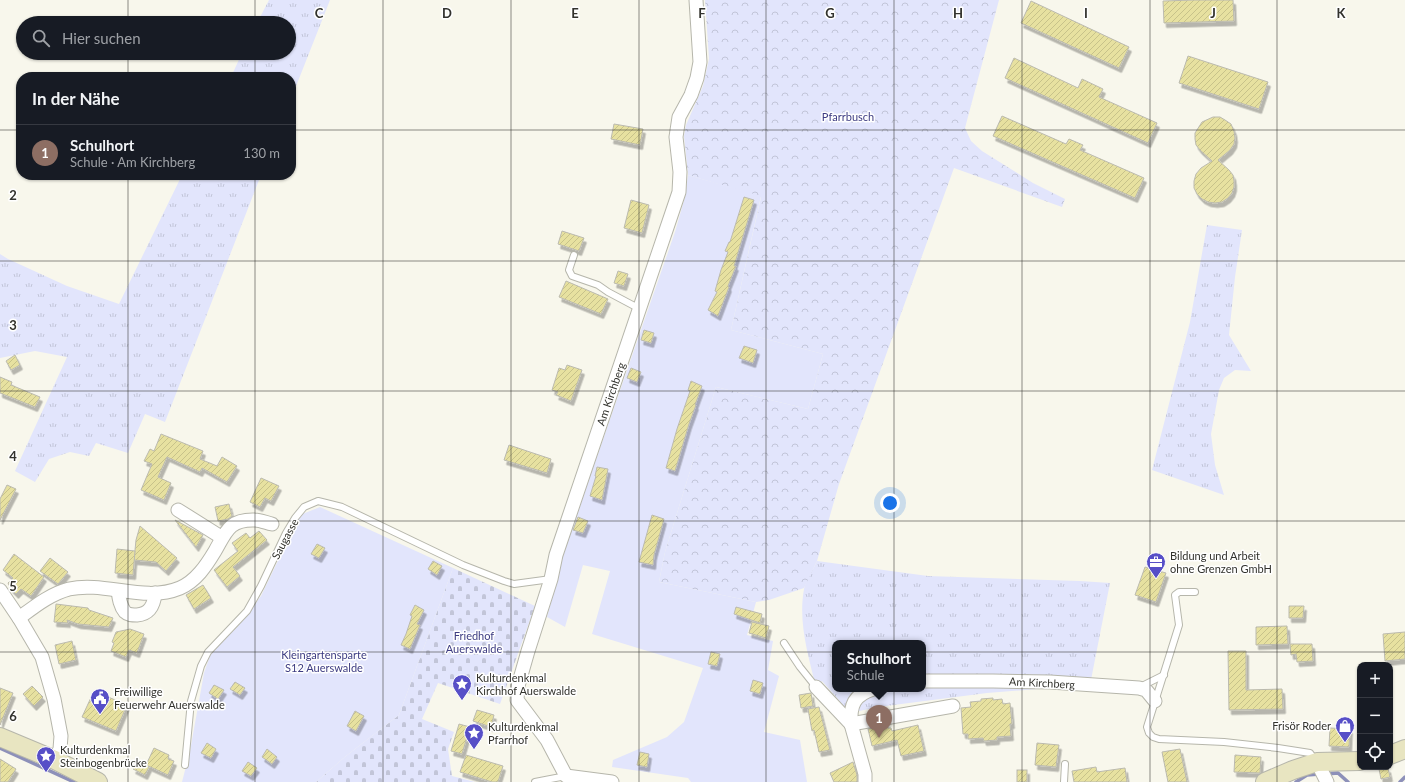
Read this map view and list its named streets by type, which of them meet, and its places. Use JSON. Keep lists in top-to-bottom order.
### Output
{
  "streets": {
    "street": ["Am Kirchberg"],
    "lane": ["Saugasse"]
  },
  "crossings": [
    ["Am Kirchberg", "Saugasse"]
  ],
  "parks": ["Pfarrbusch", "Friedhof Auerswalde", "Kleingartensparte S12 Auerswalde"],
  "places": {
    "office": ["Bildung und Arbeit ohne Grenzen GmbH"],
    "place": ["Kulturdenkmal Kirchhof Auerswalde", "Kulturdenkmal Pfarrhof", "Kulturdenkmal Steinbogenbrücke"],
    "public building": ["Freiwillige Feuerwehr Auerswalde"],
    "shop": ["Frisör Roder"]
  },
  "page": {
    "search": "Hier suchen",
    "heading": "In der Nähe",
    "list": [
      {
        "mark": "1",
        "name": "Schulhort",
        "note": "Schule · Am Kirchberg",
        "value": "130 m"
      }
    ],
    "popup": ["Schulhort", "Schule"],
    "map_buttons": ["+", "−"],
    "pins": "1"
  },
  "grid": {
    "columns": [
      "C",
      "D",
      "E",
      "F",
      "G",
      "H",
      "I",
      "J",
      "K"
    ],
    "rows": [
      "2",
      "3",
      "4",
      "5",
      "6"
    ]
  }
}
